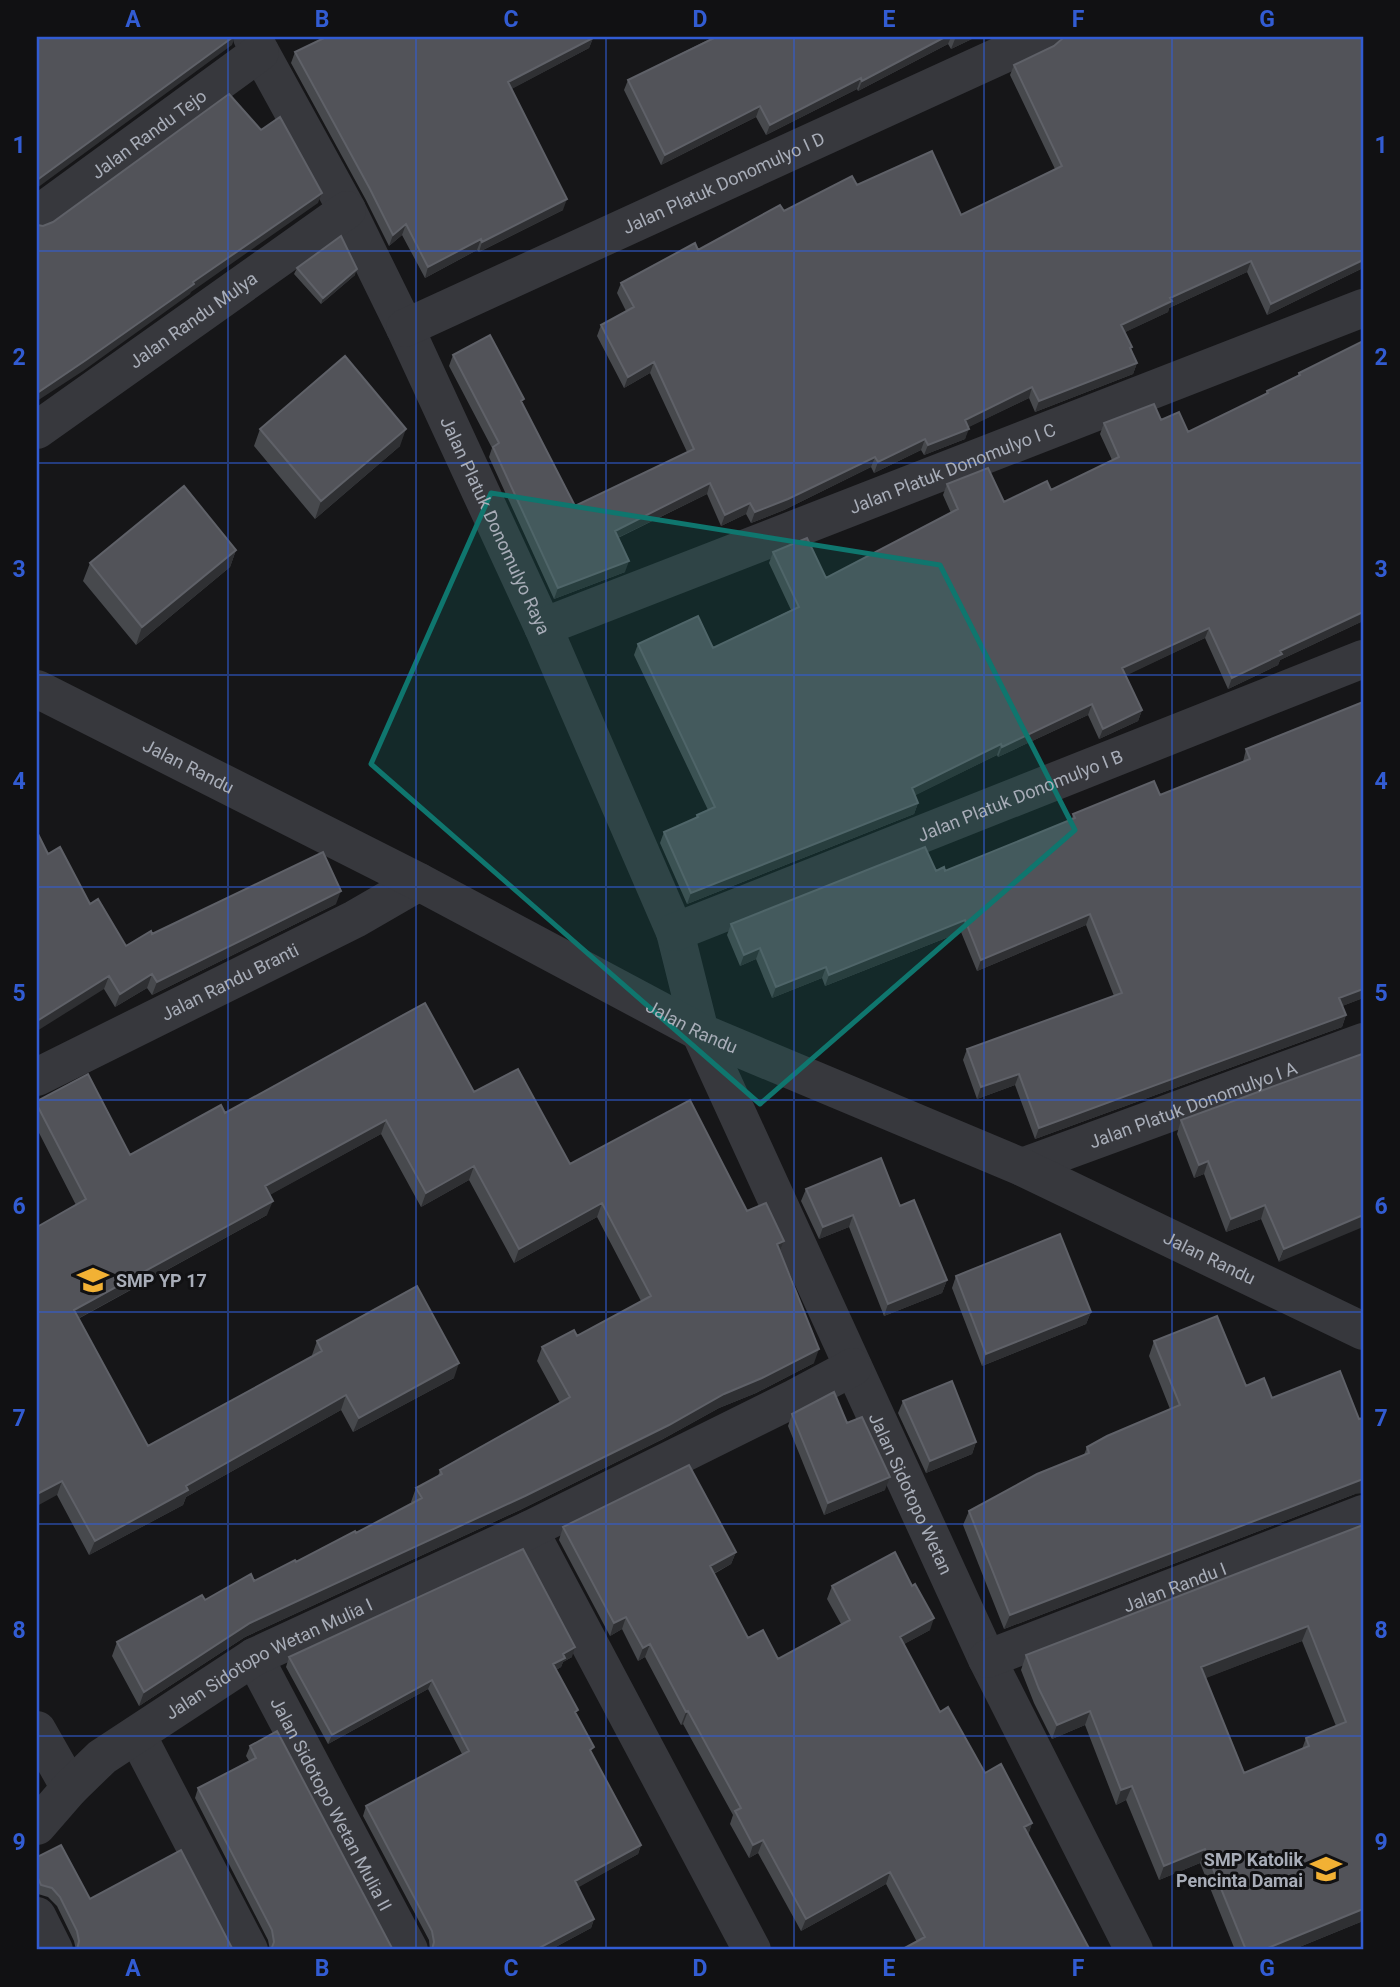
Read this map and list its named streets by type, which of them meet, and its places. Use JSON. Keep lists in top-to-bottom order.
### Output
{
  "streets": {
    "street": [
      "Jalan Randu Tejo",
      "Jalan Platuk Donomulyo I D",
      "Jalan Randu Mulya",
      "Jalan Platuk Donomulyo I C",
      "Jalan Platuk Donomulyo Raya",
      "Jalan Randu",
      "Jalan Platuk Donomulyo I B",
      "Jalan Randu Branti",
      "Jalan Platuk Donomulyo I A",
      "Jalan Sidotopo Wetan",
      "Jalan Randu I",
      "Jalan Sidotopo Wetan Mulia I",
      "Jalan Sidotopo Wetan Mulia II"
    ]
  },
  "crossings": [
    ["Jalan Randu Tejo", "Jalan Platuk Donomulyo Raya"],
    ["Jalan Platuk Donomulyo I D", "Jalan Platuk Donomulyo Raya"],
    ["Jalan Randu Mulya", "Jalan Platuk Donomulyo Raya"],
    ["Jalan Platuk Donomulyo I C", "Jalan Platuk Donomulyo Raya"],
    ["Jalan Platuk Donomulyo Raya", "Jalan Randu"],
    ["Jalan Platuk Donomulyo Raya", "Jalan Platuk Donomulyo I B"],
    ["Jalan Platuk Donomulyo Raya", "Jalan Sidotopo Wetan"],
    ["Jalan Randu", "Jalan Randu Branti"],
    ["Jalan Randu", "Jalan Platuk Donomulyo I A"],
    ["Jalan Randu", "Jalan Sidotopo Wetan"],
    ["Jalan Sidotopo Wetan", "Jalan Randu I"],
    ["Jalan Sidotopo Wetan", "Jalan Sidotopo Wetan Mulia I"],
    ["Jalan Sidotopo Wetan Mulia I", "Jalan Sidotopo Wetan Mulia II"]
  ],
  "places": {
    "school or university": ["SMP YP 17", "SMP Katolik Pencinta Damai"]
  },
  "grid": {
    "columns": [
      "A",
      "B",
      "C",
      "D",
      "E",
      "F",
      "G"
    ],
    "rows": [
      "1",
      "2",
      "3",
      "4",
      "5",
      "6",
      "7",
      "8",
      "9"
    ]
  }
}
